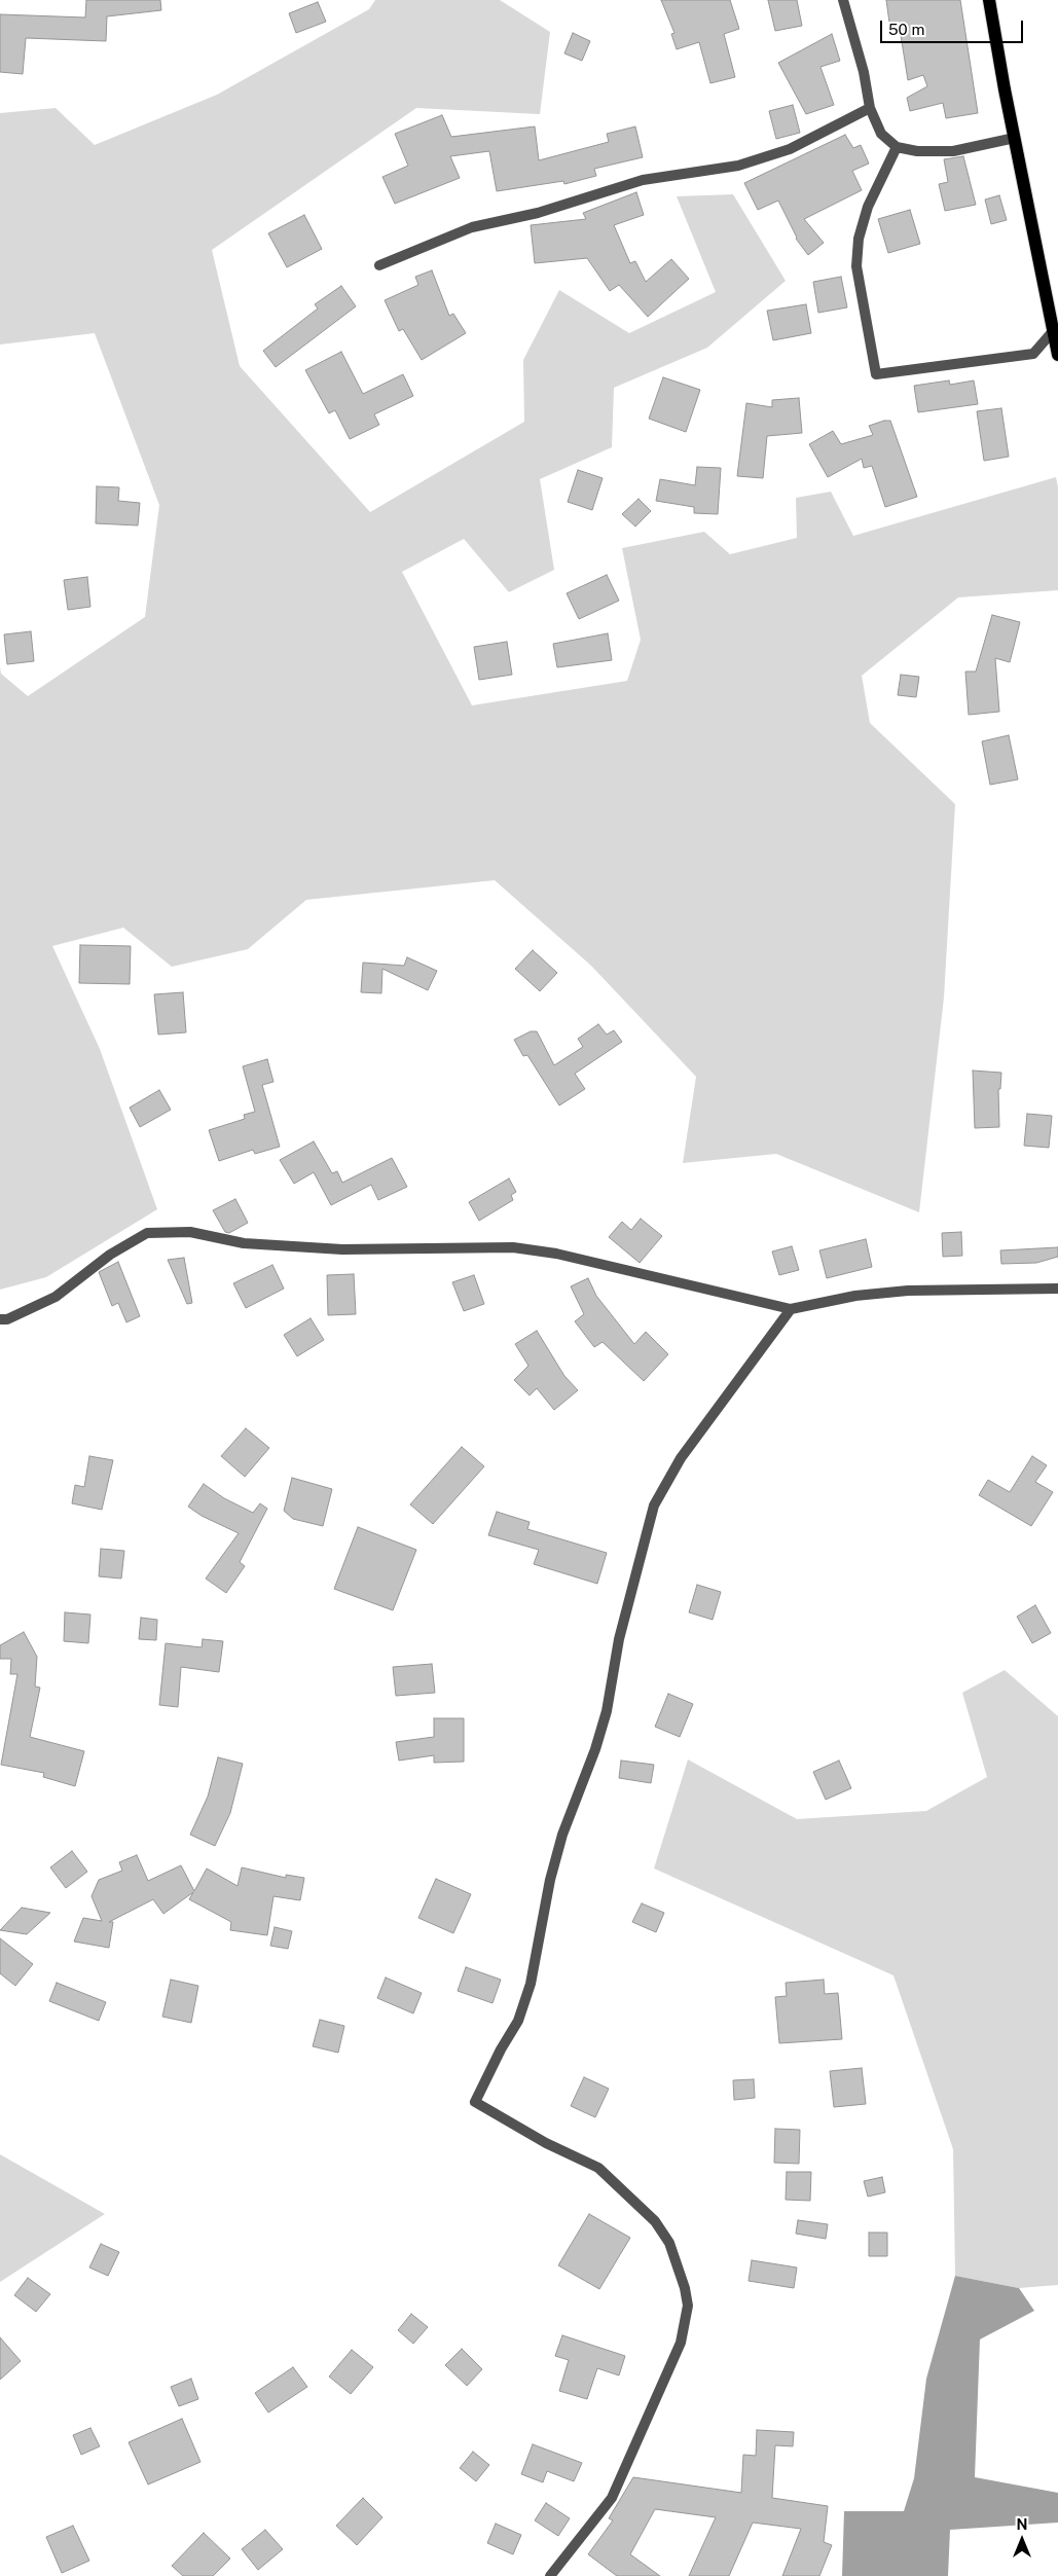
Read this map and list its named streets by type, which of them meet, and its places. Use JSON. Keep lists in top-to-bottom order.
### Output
{
  "scale_bar": "50 m",
  "north": "top"
}
